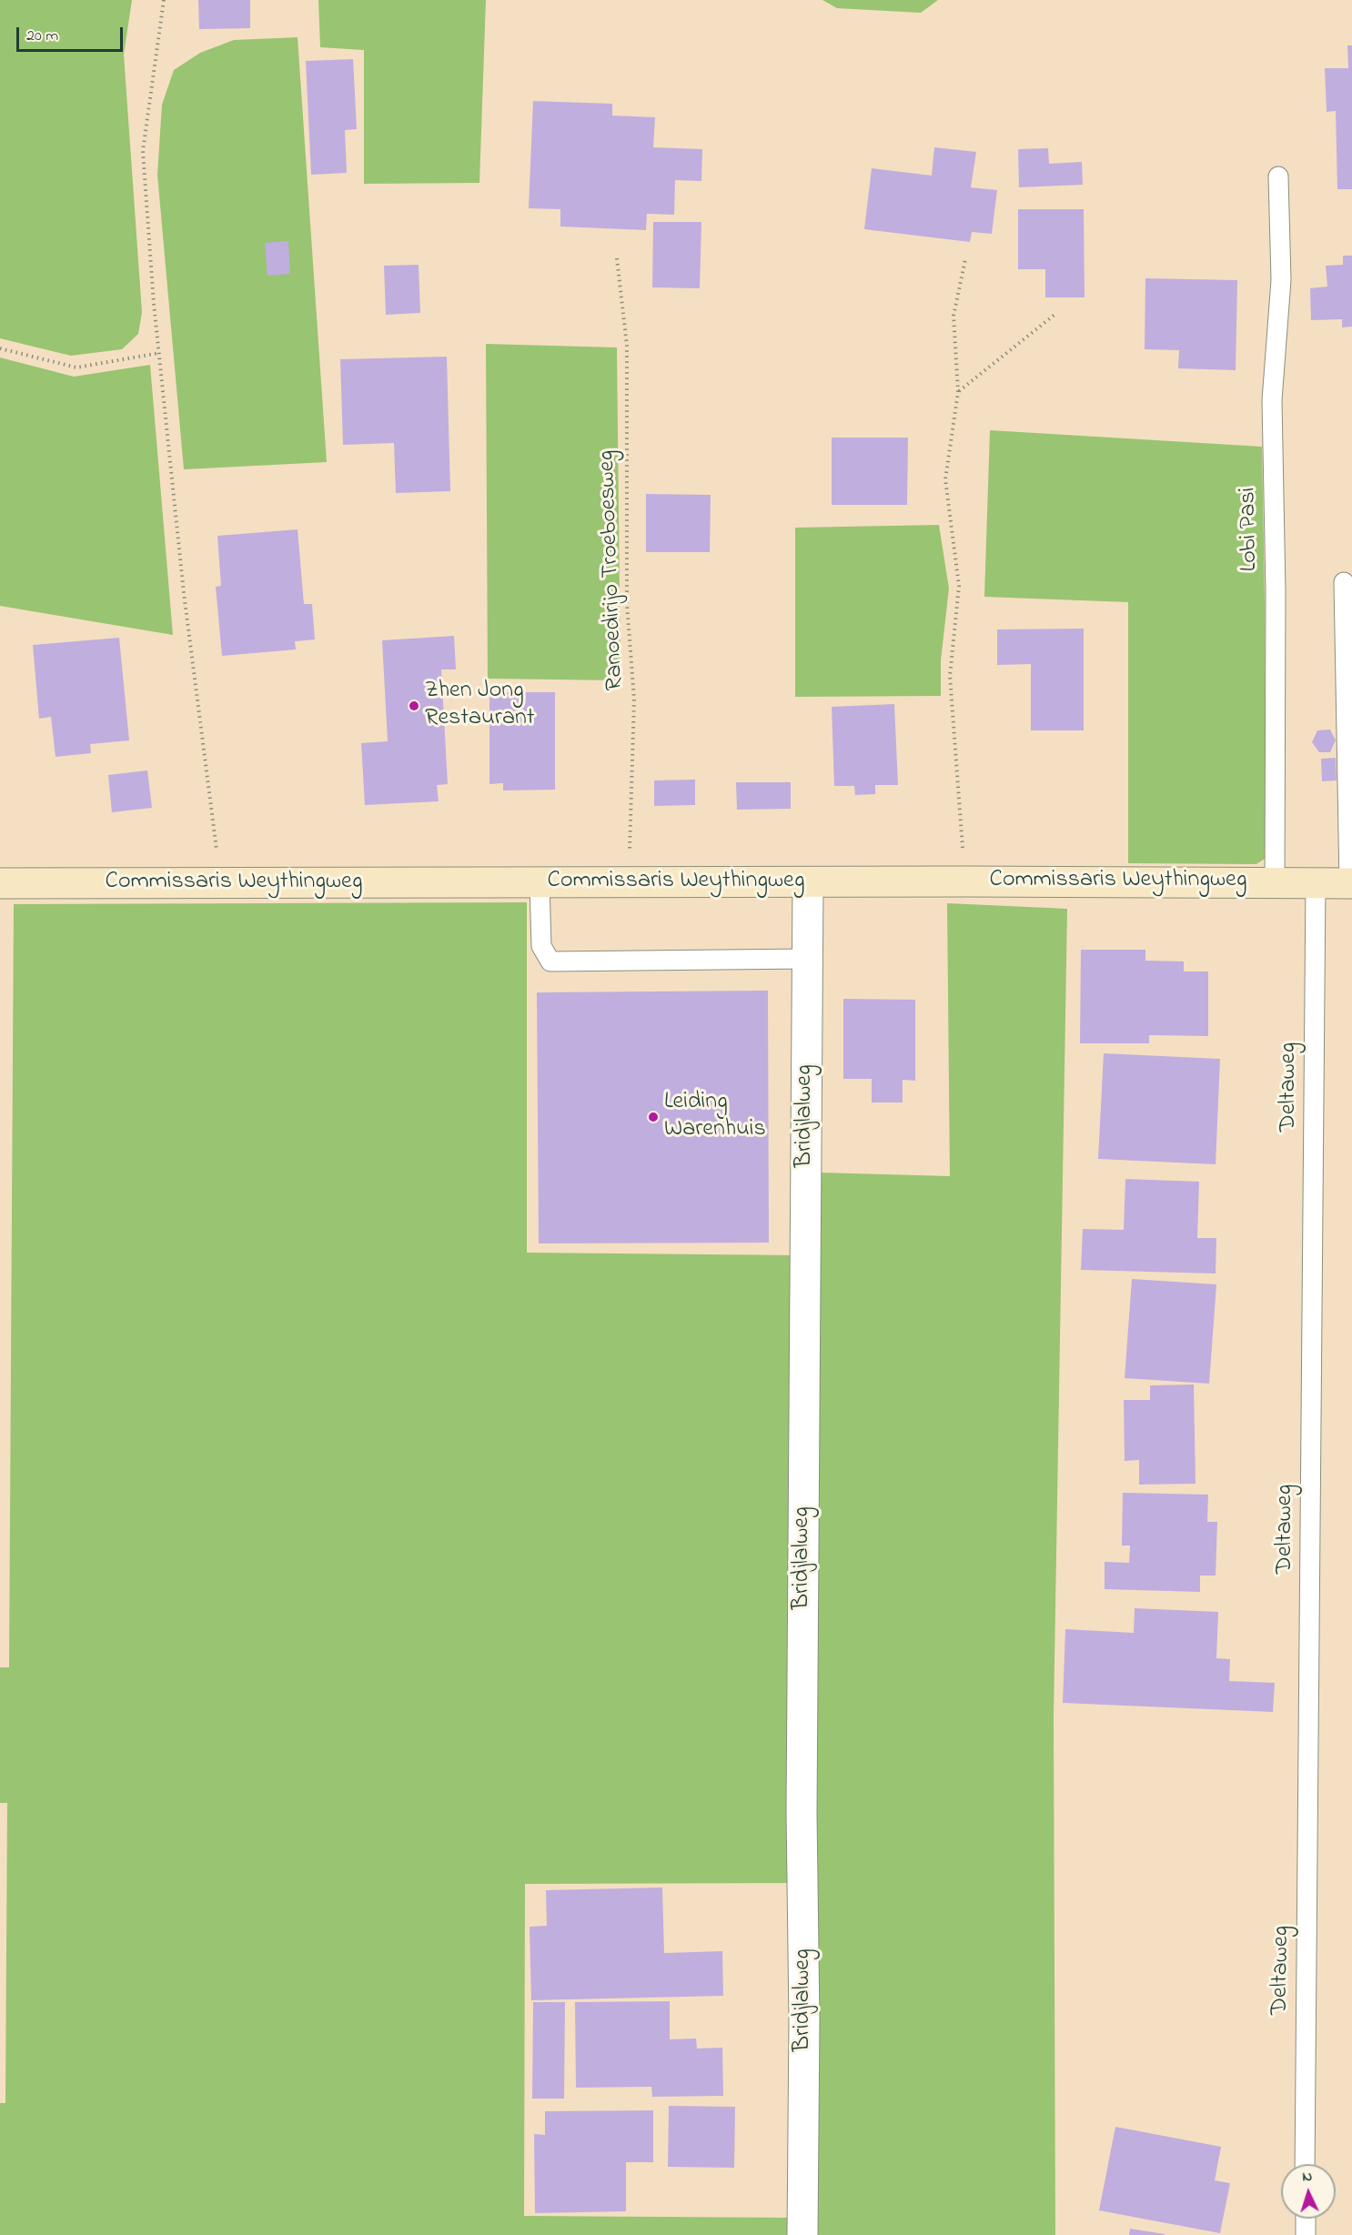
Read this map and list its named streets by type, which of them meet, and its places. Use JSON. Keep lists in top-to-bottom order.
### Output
{
  "streets": {
    "main road": ["Commissaris Weythingweg"],
    "street": ["Bridjlalweg"],
    "lane": ["Lobi Pasi", "Deltaweg"],
    "path": ["Ranoedirijo Troeboesweg"]
  },
  "crossings": [
    ["Lobi Pasi", "Commissaris Weythingweg"],
    ["Ranoedirijo Troeboesweg", "Commissaris Weythingweg"],
    ["Commissaris Weythingweg", "Deltaweg"],
    ["Commissaris Weythingweg", "Bridjlalweg"]
  ],
  "places": ["Zhen Jong Restaurant", "Leiding Warenhuis"],
  "scale_bar": "20 m",
  "north": "top"
}
